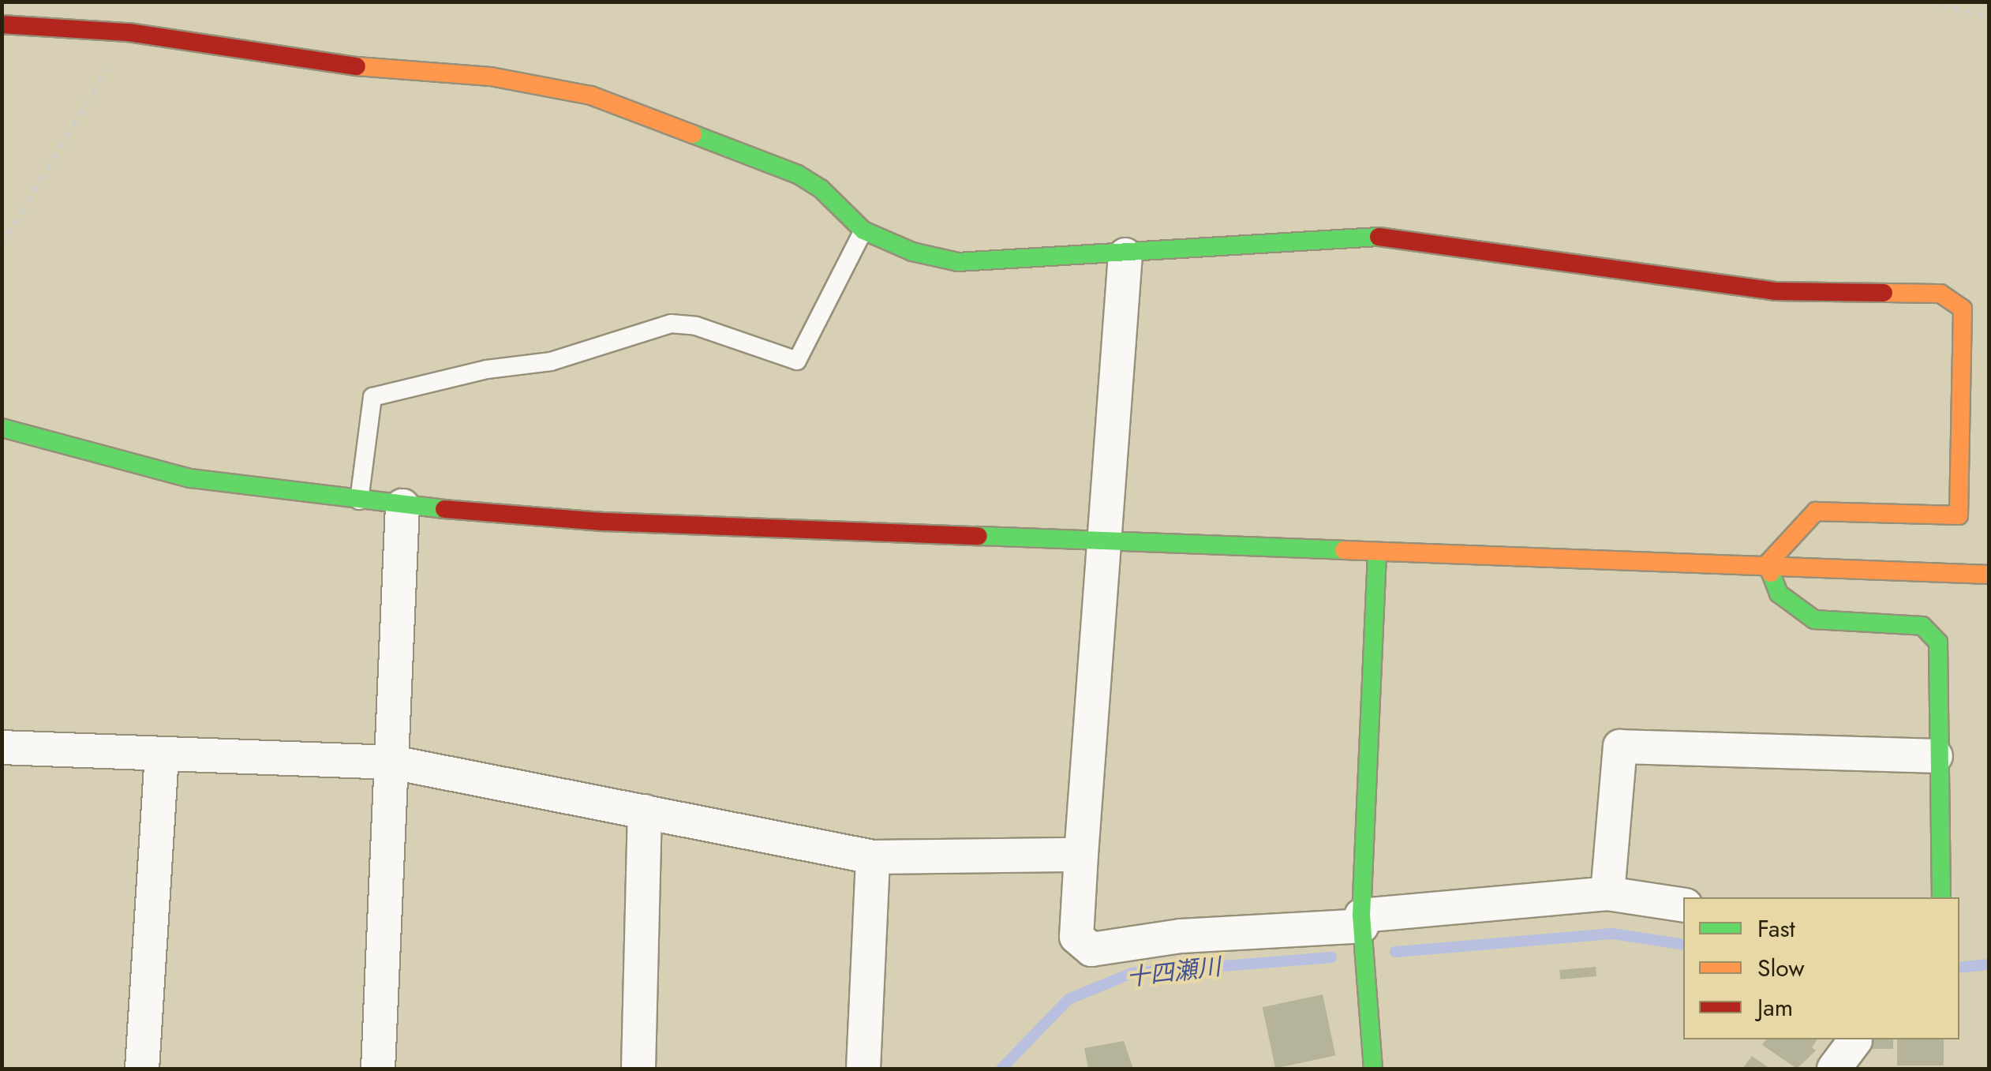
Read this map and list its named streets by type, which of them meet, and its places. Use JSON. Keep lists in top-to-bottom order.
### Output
{
  "water": ["十四瀬川"],
  "legend": ["Fast", "Slow", "Jam"]
}
